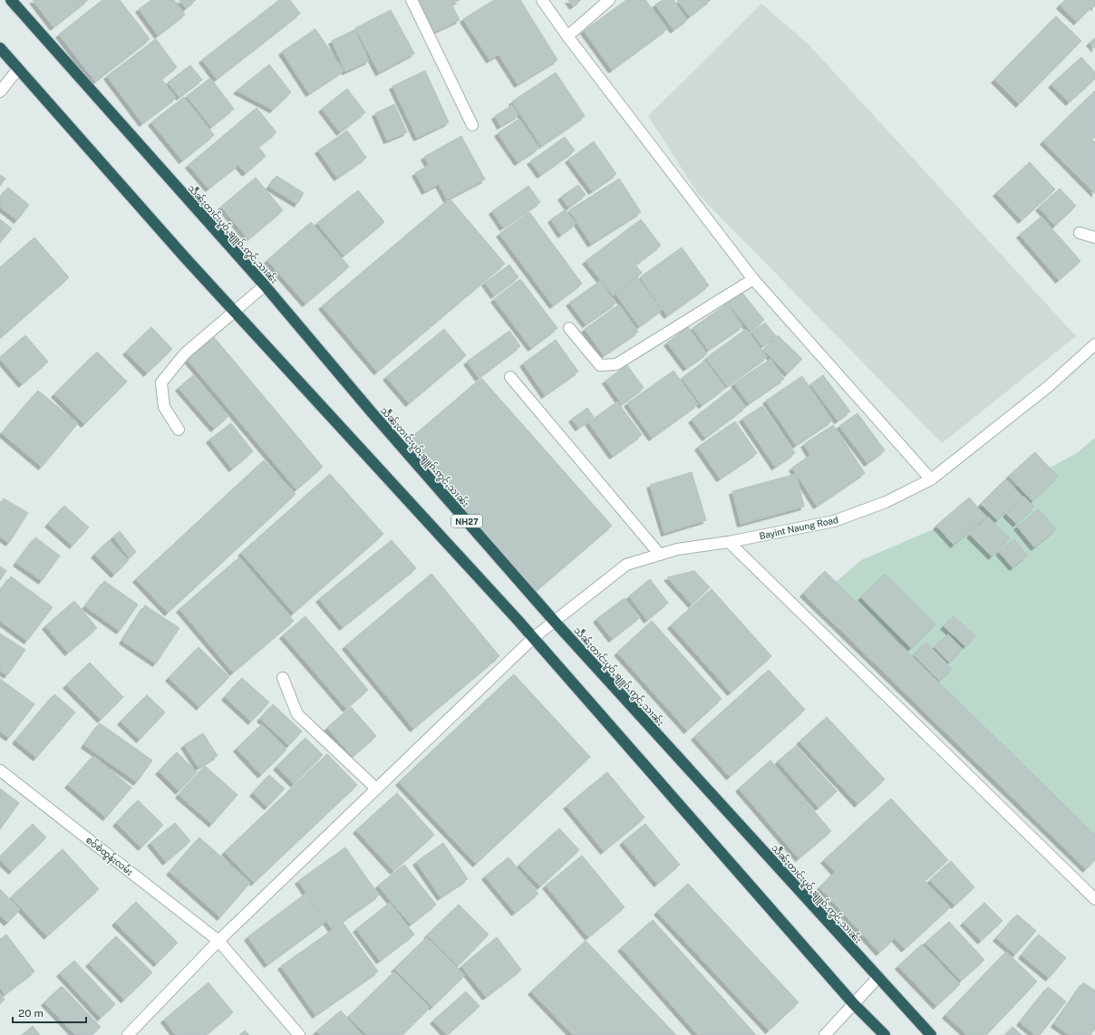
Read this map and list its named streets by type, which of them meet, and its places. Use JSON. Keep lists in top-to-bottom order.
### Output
{
  "streets": {
    "highway": ["သဵႅၼ်ႈတၢင်းပူဝ်ႇၶျူၵ်ႉဢွင်ႇသၢၼ်း", "NH27"],
    "street": ["Bayint Naung Road", "စဝ်စံထွန်းလမ်း"]
  },
  "crossings": [
    ["သဵႅၼ်ႈတၢင်းပူဝ်ႇၶျူၵ်ႉဢွင်ႇသၢၼ်း", "Bayint Naung Road"],
    ["Bayint Naung Road", "စဝ်စံထွန်းလမ်း"]
  ],
  "scale_bar": "20 m"
}
